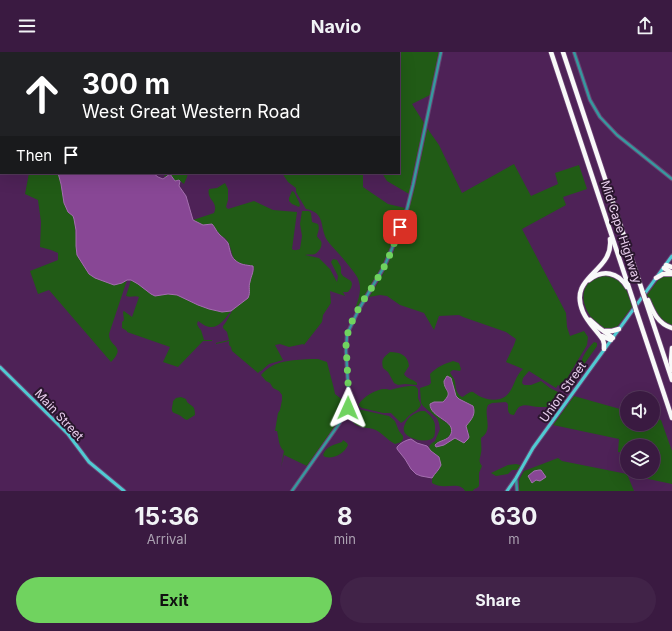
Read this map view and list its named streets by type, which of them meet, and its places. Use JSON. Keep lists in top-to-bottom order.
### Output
{
  "streets": {
    "highway": ["Mid Cape Highway"],
    "main road": ["Union Street", "Main Street"]
  },
  "crossings": [
    ["Mid Cape Highway", "Union Street"]
  ],
  "page": {
    "header": "Navio",
    "turn": ["300 m", "West Great Western Road"],
    "then": "Then",
    "eta": [
      "15:36",
      "Arrival",
      "8",
      "min",
      "630",
      "m"
    ],
    "buttons": ["Exit", "Share"]
  }
}
